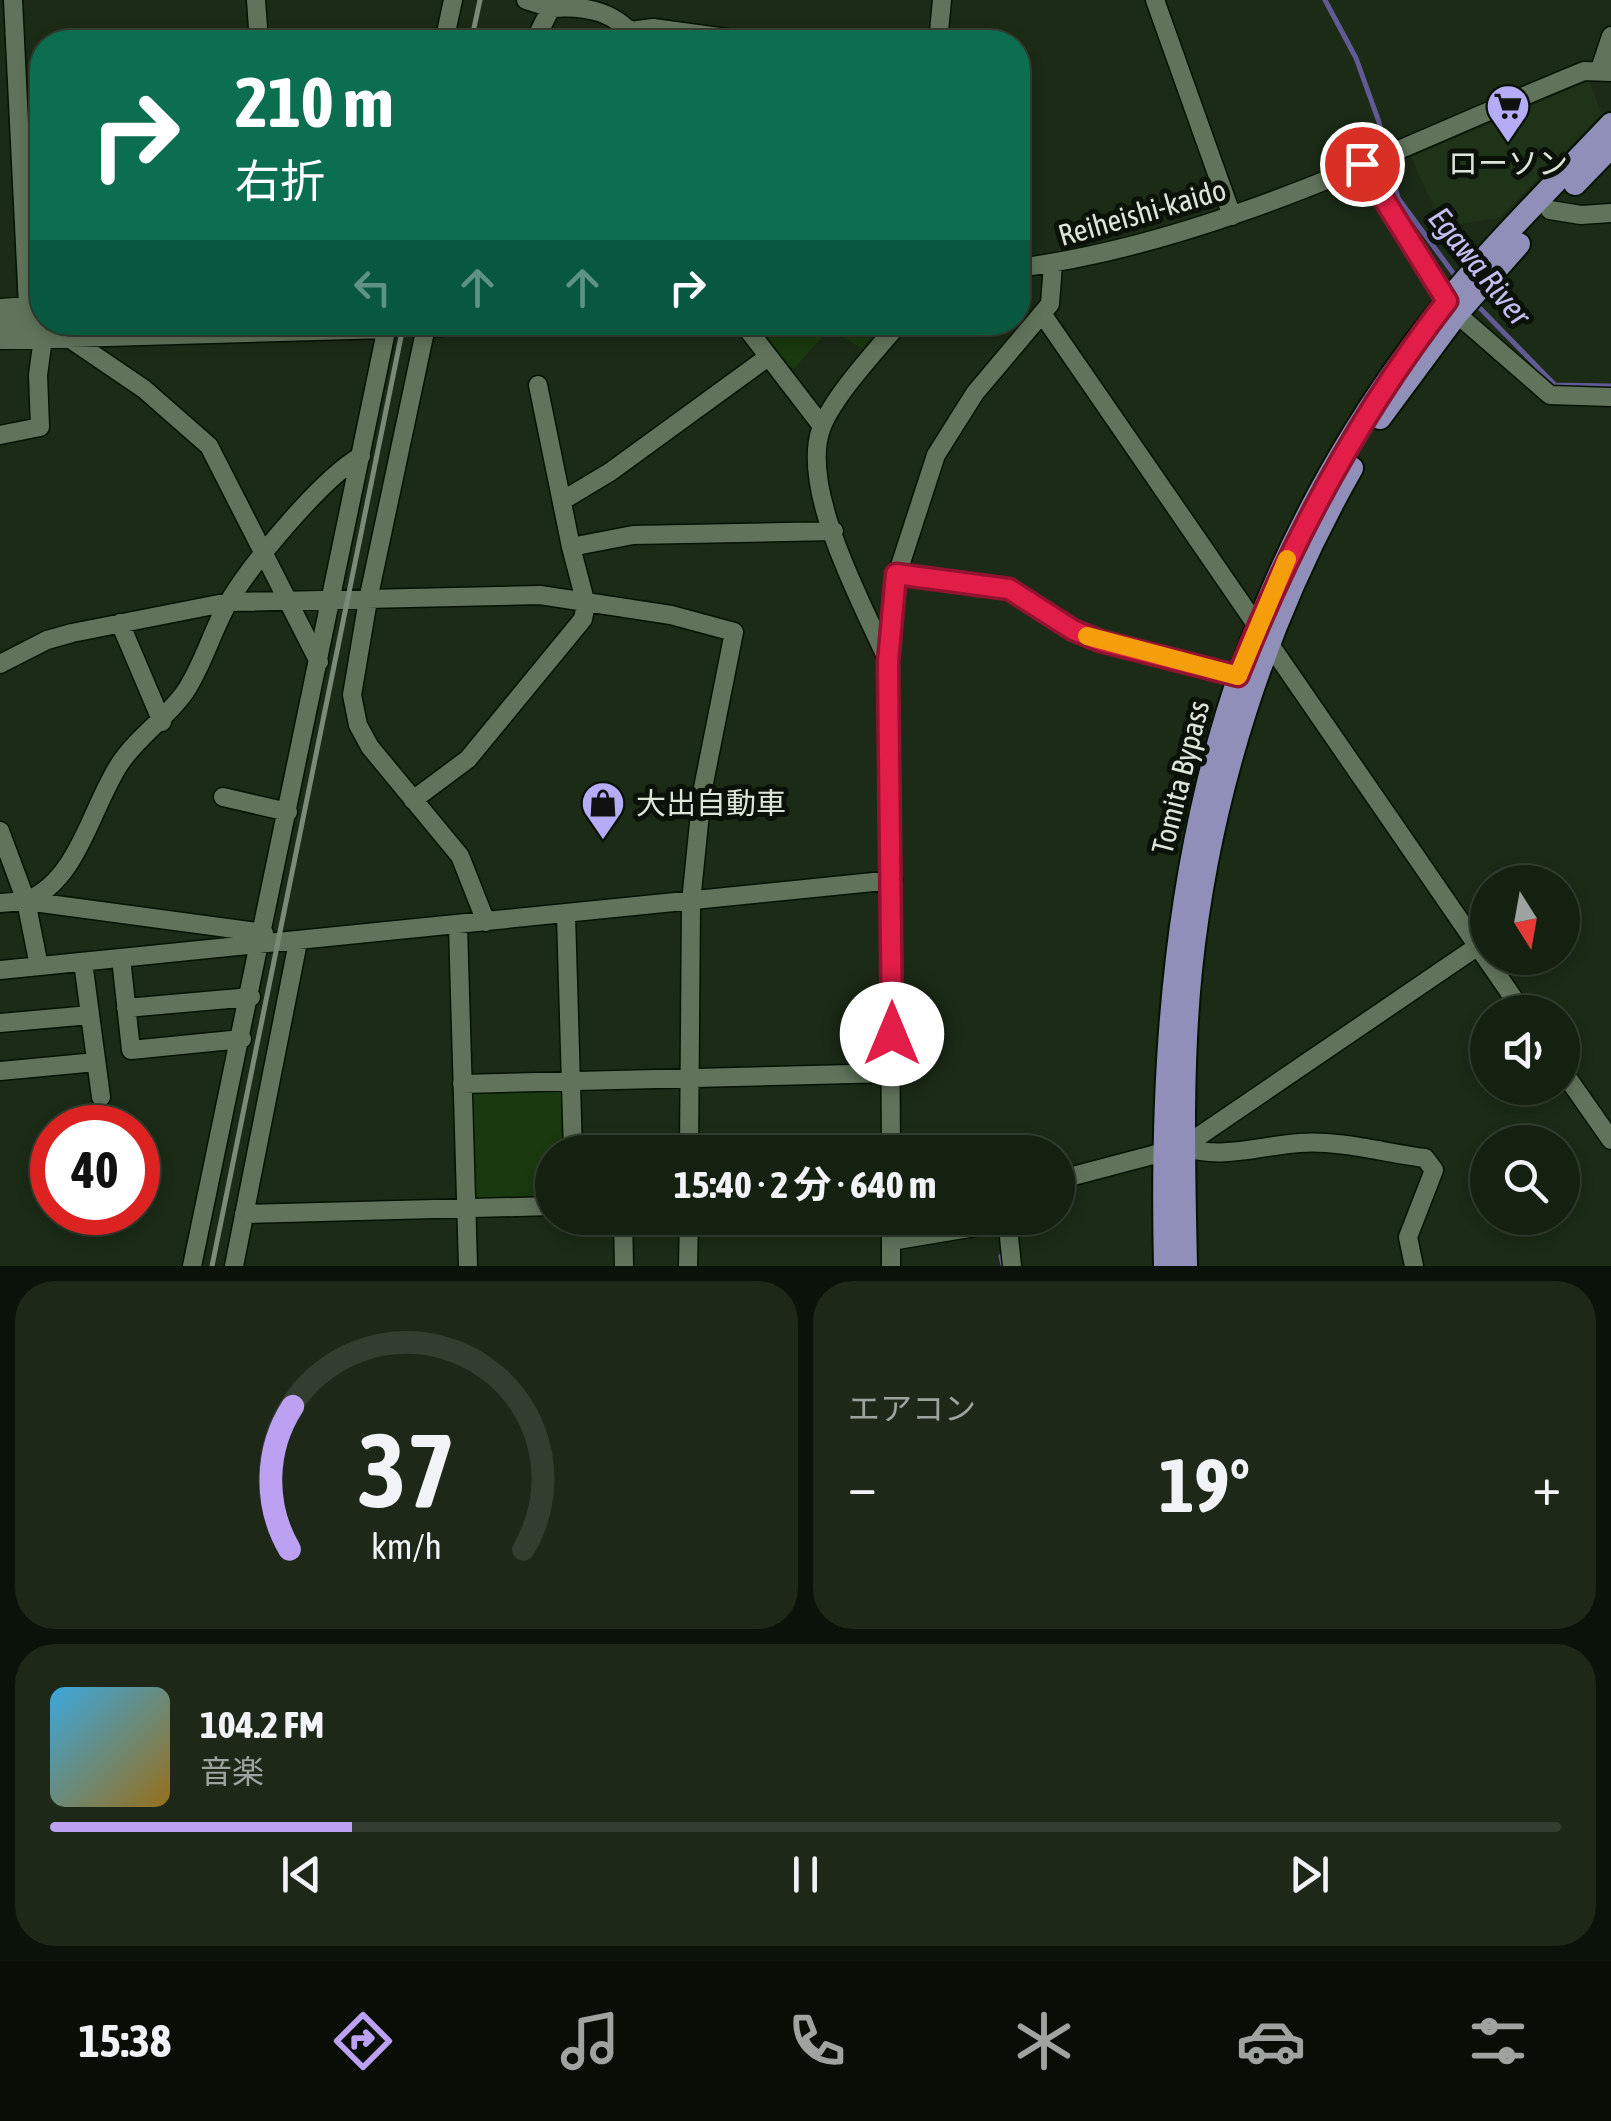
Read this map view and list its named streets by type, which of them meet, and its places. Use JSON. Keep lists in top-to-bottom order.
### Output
{
  "streets": {
    "main road": ["Tomita Bypass"],
    "street": ["Reiheishi-kaido"]
  },
  "water": ["Egawa River"],
  "places": {
    "supermarket": ["ローソン"],
    "shop": ["大出自動車"]
  },
  "north": "bottom",
  "page": {
    "turn": ["210 m", "右折"],
    "limit": "40",
    "trip": "15:40 · 2 分 · 640 m",
    "tile": "エアコン",
    "heat": ["−", "19°", "+"],
    "song": ["104.2 FM", "音楽"],
    "tabs": "15:38",
    "gauge": ["37", "km/h"]
  }
}
